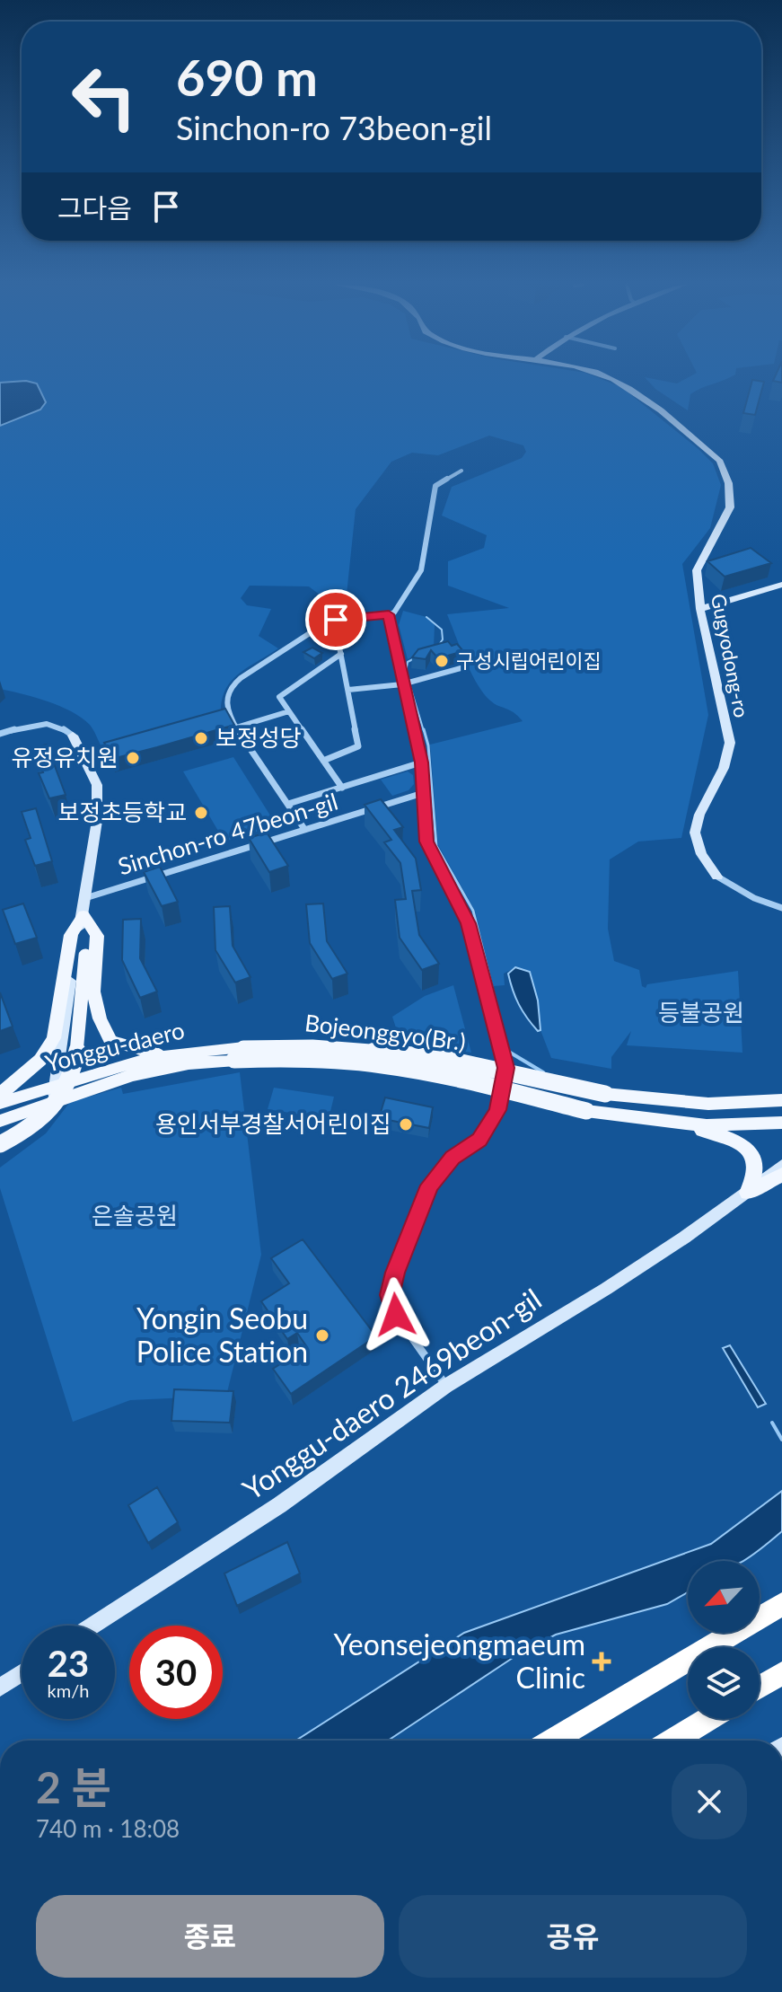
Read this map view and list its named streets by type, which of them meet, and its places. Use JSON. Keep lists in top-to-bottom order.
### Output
{
  "streets": {
    "main road": ["Bojeonggyo(Br.)", "Yonggu-daero"],
    "street": ["Gugyodong-ro", "Sinchon-ro 47beon-gil", "Yonggu-daero 2469beon-gil"]
  },
  "crossings": [
    ["Bojeonggyo(Br.)", "Yonggu-daero"]
  ],
  "parks": ["등불공원", "은솔공원"],
  "places": {
    "other": [
      "구성시립어린이집",
      "보정성당",
      "유정유치원",
      "보정초등학교",
      "용인서부경찰서어린이집",
      "Yongin Seobu Police Station"
    ],
    "health": ["Yeonsejeongmaeum Clinic"]
  },
  "north": "bottom left",
  "page": {
    "turn": ["690 m", "Sinchon-ro 73beon-gil"],
    "then": "그다음",
    "speed": "23 km/h",
    "limit": "30",
    "heading": ["2 분", "740 m · 18:08"],
    "buttons": ["종료", "공유"]
  }
}
